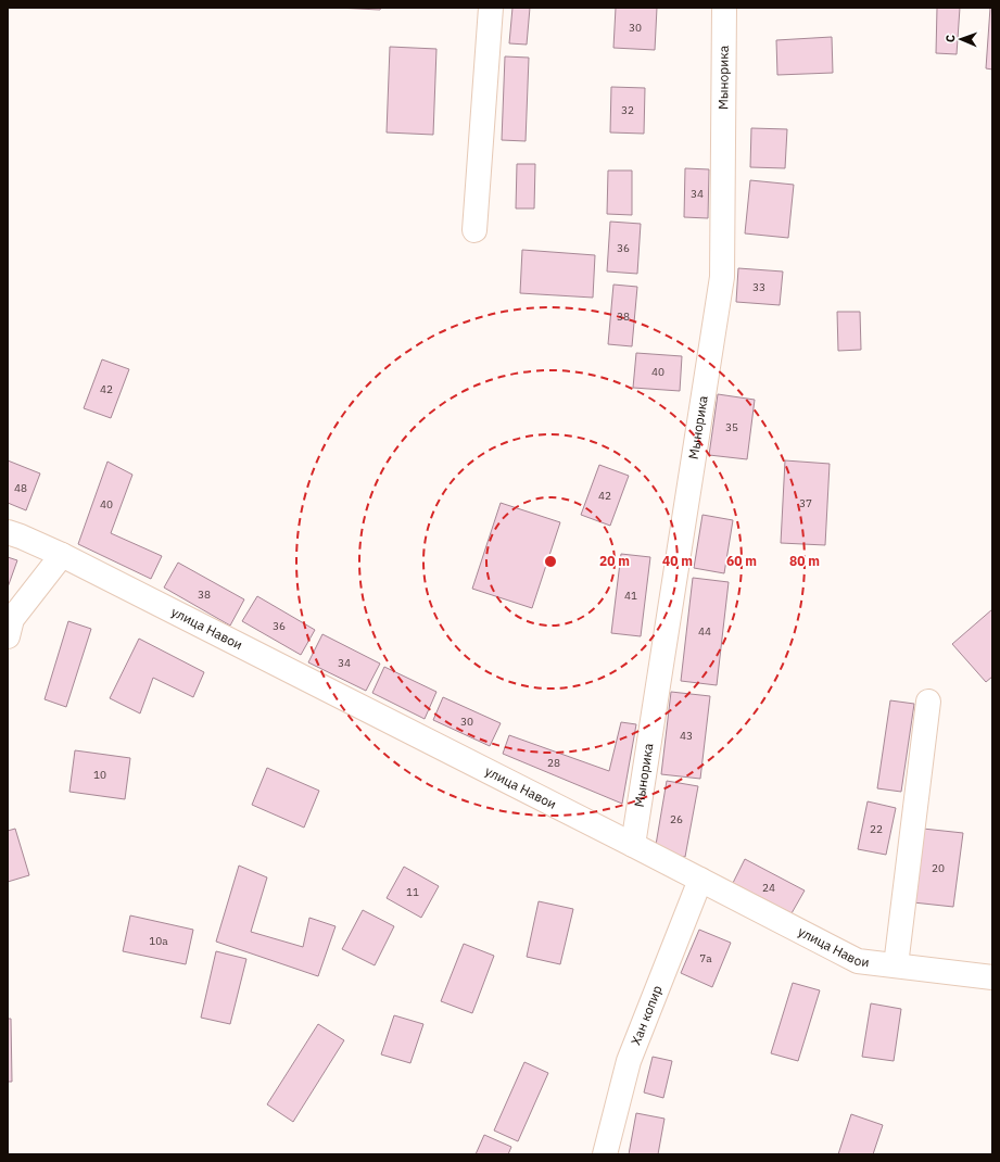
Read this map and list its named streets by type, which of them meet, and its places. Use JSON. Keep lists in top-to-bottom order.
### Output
{
  "streets": {
    "street": ["Мынорика", "улица Навои", "Хан копир"]
  },
  "crossings": [
    ["Мынорика", "улица Навои"],
    ["улица Навои", "Хан копир"]
  ],
  "house_numbers": [
    "30",
    "32",
    "34",
    "36",
    "33",
    "38",
    "40",
    "42",
    "35",
    "48",
    "42",
    "37",
    "40",
    "38",
    "41",
    "36",
    "44",
    "34",
    "30",
    "43",
    "28",
    "10",
    "26",
    "22",
    "20",
    "24",
    "11",
    "10а",
    "7а"
  ],
  "north": "left",
  "rings": [
    "20 m",
    "40 m",
    "60 m",
    "80 m"
  ]
}
